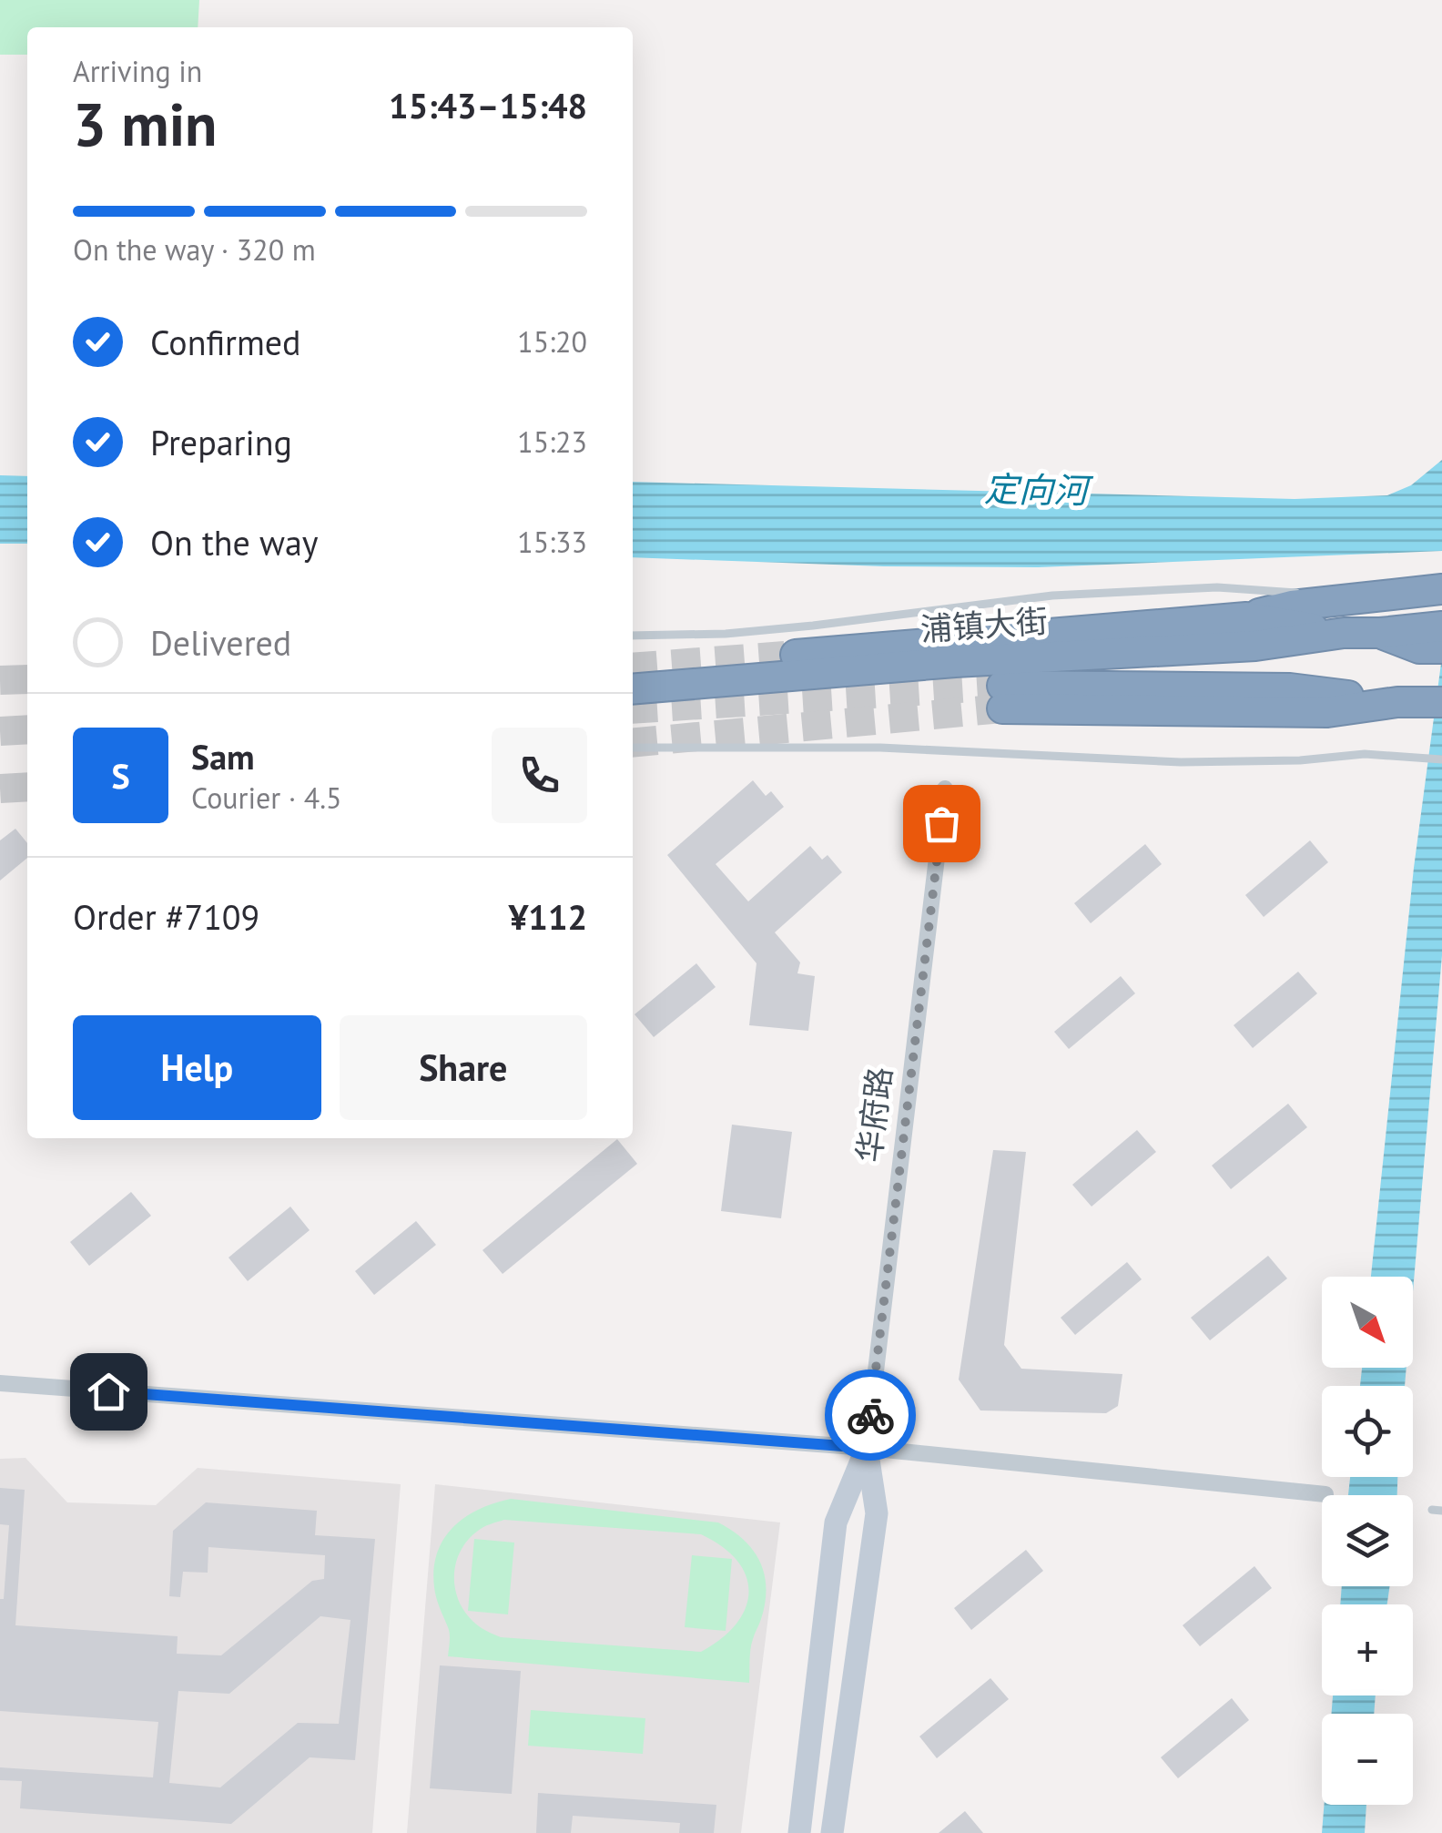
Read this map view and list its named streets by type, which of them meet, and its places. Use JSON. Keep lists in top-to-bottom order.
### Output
{
  "streets": {
    "highway": ["浦镇大街"],
    "street": ["华府路"]
  },
  "water": ["定向河"],
  "north": "bottom right",
  "page": {
    "heading": ["3 min", "Arriving in", "15:43–15:48"],
    "panel": [
      "Sam",
      "Courier · 4.5",
      "Order #7109",
      "¥112"
    ],
    "bar": "On the way · 320 m",
    "list": [
      ["Confirmed", "15:20"],
      ["Preparing", "15:23"],
      ["On the way", "15:33"],
      "Delivered"
    ],
    "round": "S",
    "buttons": ["Help", "Share"],
    "map_buttons": ["+", "−"]
  }
}
